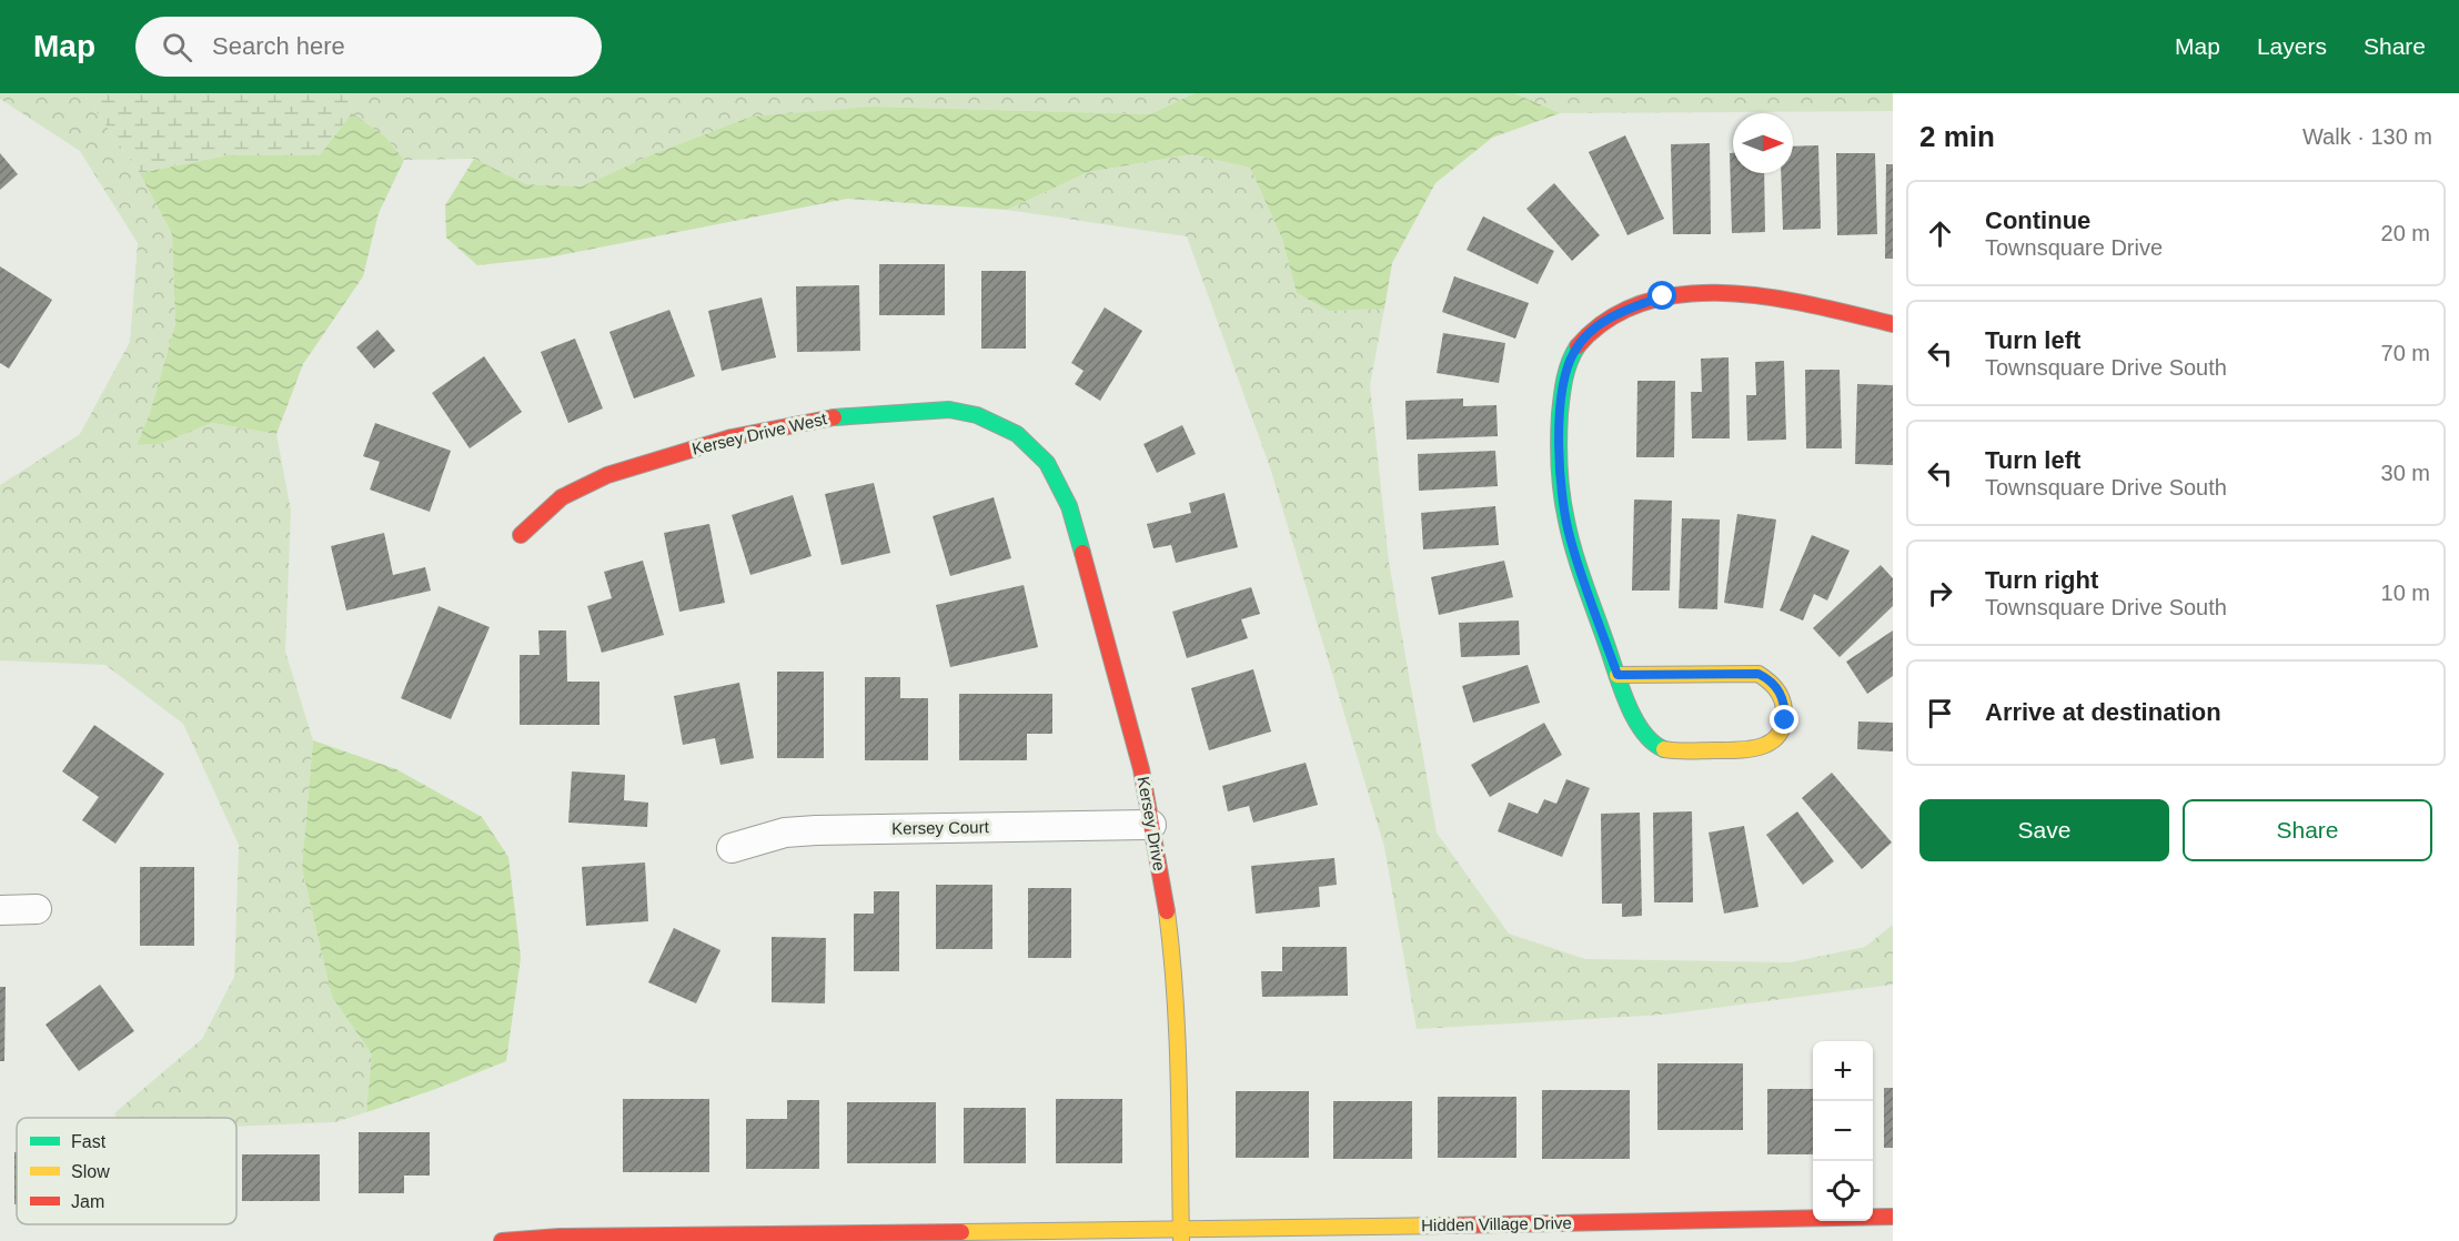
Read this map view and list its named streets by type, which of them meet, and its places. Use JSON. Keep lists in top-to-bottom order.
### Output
{
  "streets": {
    "street": [
      "Kersey Drive West",
      "Kersey Drive",
      "Kersey Court",
      "Hidden Village Drive"
    ]
  },
  "crossings": [
    ["Kersey Drive West", "Kersey Drive"],
    ["Kersey Drive", "Kersey Court"],
    ["Kersey Drive", "Hidden Village Drive"]
  ],
  "legend": ["Fast", "Slow", "Jam"],
  "north": "right",
  "page": {
    "header": "Map",
    "search": "Search here",
    "nav": ["Map", "Layers", "Share"],
    "heading": ["2 min", "Walk · 130 m"],
    "list": [
      ["Continue", "Townsquare Drive", "20 m"],
      ["Turn left", "Townsquare Drive South", "70 m"],
      ["Turn left", "Townsquare Drive South", "30 m"],
      ["Turn right", "Townsquare Drive South", "10 m"],
      "Arrive at destination"
    ],
    "buttons": ["Save", "Share"],
    "map_buttons": ["+", "−"]
  }
}
